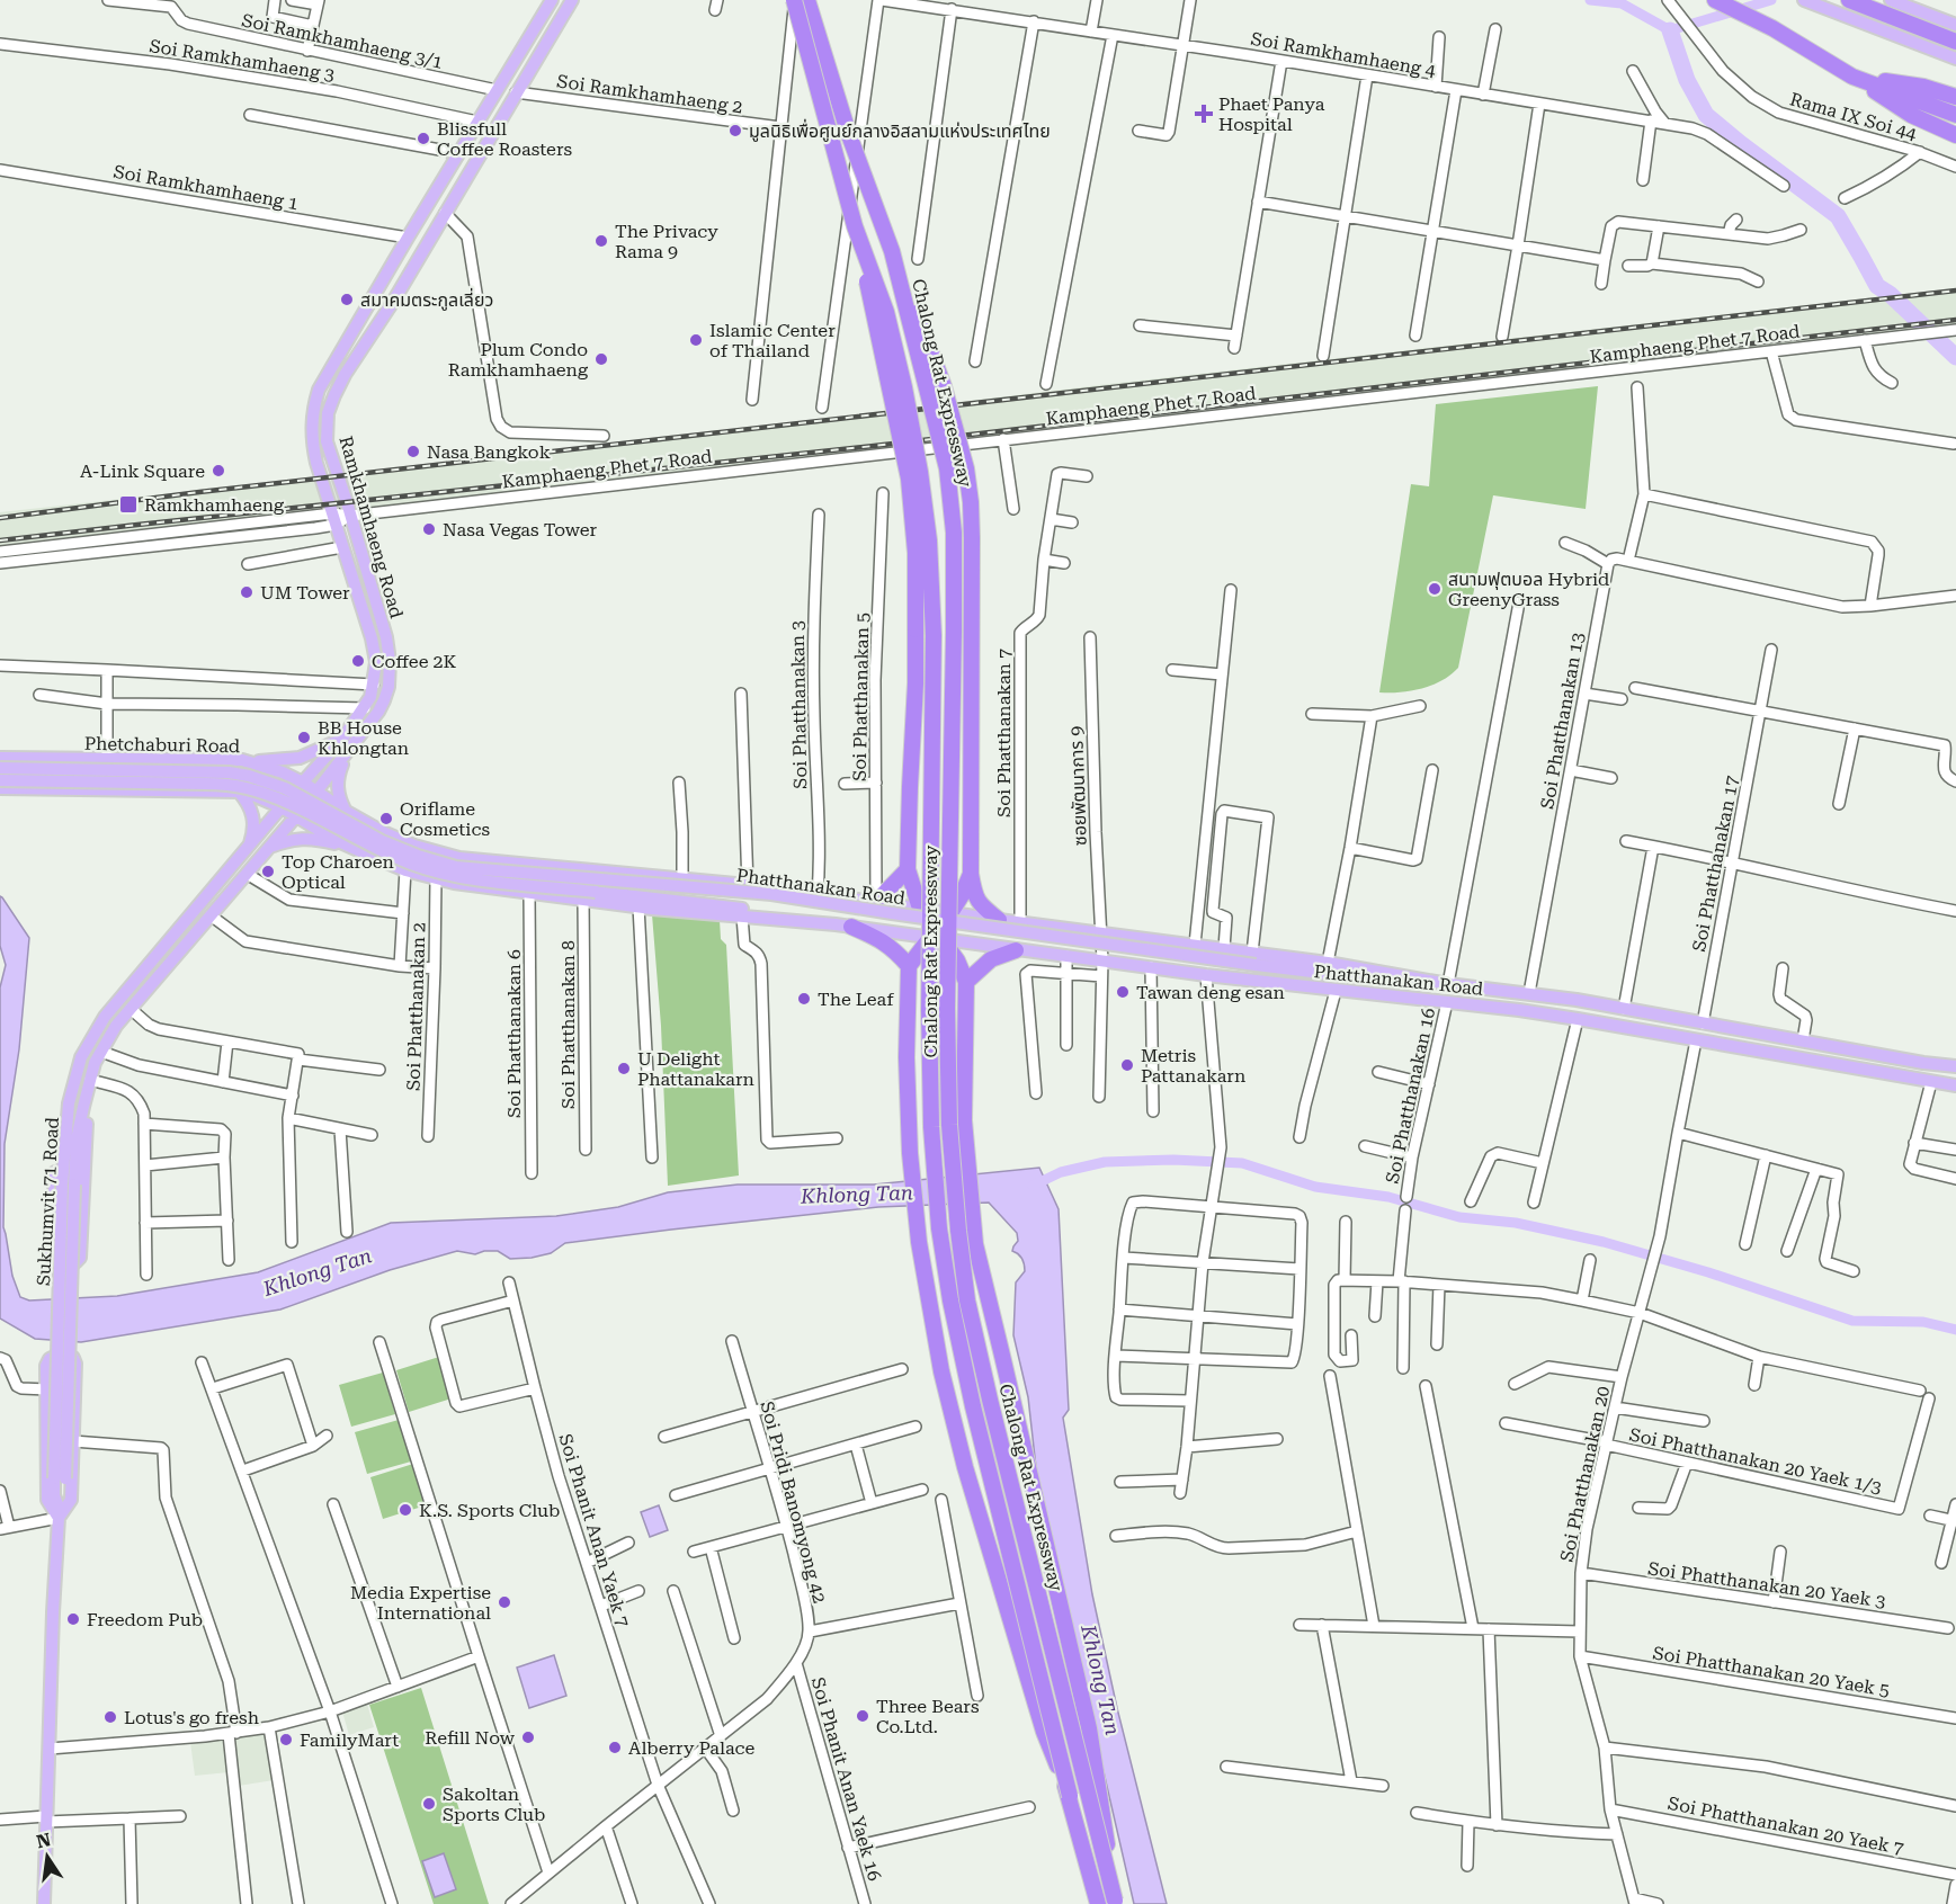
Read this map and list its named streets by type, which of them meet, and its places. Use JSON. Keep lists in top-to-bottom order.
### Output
{
  "streets": {
    "highway": ["Chalong Rat Expressway"],
    "main road": [
      "Ramkhamhaeng Road",
      "Phetchaburi Road",
      "Phatthanakan Road",
      "Sukhumvit 71 Road"
    ],
    "street": [
      "Soi Ramkhamhaeng 3/1",
      "Soi Ramkhamhaeng 4",
      "Soi Ramkhamhaeng 3",
      "Soi Ramkhamhaeng 2",
      "Rama IX Soi 44",
      "Soi Ramkhamhaeng 1",
      "Kamphaeng Phet 7 Road",
      "Soi Phatthanakan 5",
      "Soi Phatthanakan 3",
      "Soi Phatthanakan 13",
      "Soi Phatthanakan 7",
      "ซอยพัฒนาการ 9",
      "Soi Phatthanakan 17",
      "Soi Phatthanakan 2",
      "Soi Phatthanakan 8",
      "Soi Phatthanakan 6",
      "Soi Phatthanakan 16",
      "Soi Phatthanakan 20 Yaek 1/3",
      "Soi Phatthanakan 20",
      "Soi Pridi Banomyong 42",
      "Soi Phanit Anan Yaek 7",
      "Soi Phatthanakan 20 Yaek 3",
      "Soi Phatthanakan 20 Yaek 5",
      "Soi Phanit Anan Yaek 16",
      "Soi Phatthanakan 20 Yaek 7"
    ]
  },
  "crossings": [
    ["Soi Ramkhamhaeng 3/1", "Ramkhamhaeng Road"],
    ["Soi Ramkhamhaeng 3", "Ramkhamhaeng Road"],
    ["Soi Ramkhamhaeng 2", "Ramkhamhaeng Road"],
    ["Soi Ramkhamhaeng 1", "Ramkhamhaeng Road"],
    ["Kamphaeng Phet 7 Road", "Ramkhamhaeng Road"],
    ["Ramkhamhaeng Road", "Phetchaburi Road"],
    ["Ramkhamhaeng Road", "Phatthanakan Road"],
    ["Ramkhamhaeng Road", "Sukhumvit 71 Road"],
    ["Soi Phatthanakan 5", "Phatthanakan Road"],
    ["Soi Phatthanakan 3", "Phatthanakan Road"],
    ["Soi Phatthanakan 13", "Phatthanakan Road"],
    ["Soi Phatthanakan 7", "Phatthanakan Road"],
    ["Phetchaburi Road", "Phatthanakan Road"],
    ["ซอยพัฒนาการ 9", "Phatthanakan Road"],
    ["Soi Phatthanakan 17", "Phatthanakan Road"],
    ["Phatthanakan Road", "Soi Phatthanakan 2"],
    ["Phatthanakan Road", "Soi Phatthanakan 8"],
    ["Phatthanakan Road", "Soi Phatthanakan 6"],
    ["Phatthanakan Road", "Soi Phatthanakan 16"],
    ["Phatthanakan Road", "Sukhumvit 71 Road"],
    ["Phatthanakan Road", "Soi Phatthanakan 20"],
    ["Soi Phatthanakan 20 Yaek 1/3", "Soi Phatthanakan 20"],
    ["Soi Phatthanakan 20", "Soi Phatthanakan 20 Yaek 3"],
    ["Soi Phatthanakan 20", "Soi Phatthanakan 20 Yaek 5"],
    ["Soi Phatthanakan 20", "Soi Phatthanakan 20 Yaek 7"],
    ["Soi Pridi Banomyong 42", "Soi Phanit Anan Yaek 7"],
    ["Soi Pridi Banomyong 42", "Soi Phanit Anan Yaek 16"]
  ],
  "water": ["Khlong Tan"],
  "places": {
    "health": ["Phaet Panya Hospital"],
    "other": [
      "มูลนิธิเพื่อศูนย์กลางอิสลามแห่งประเทศไทย",
      "Blissfull Coffee Roasters",
      "The Privacy Rama 9",
      "สมาคมตระกูลเลี่ยว",
      "Islamic Center of Thailand",
      "Plum Condo Ramkhamhaeng",
      "Nasa Bangkok",
      "A-Link Square",
      "Nasa Vegas Tower",
      "สนามฟุตบอล Hybrid GreenyGrass",
      "UM Tower",
      "Coffee 2K",
      "BB House Khlongtan",
      "Oriflame Cosmetics",
      "Top Charoen Optical",
      "Tawan deng esan",
      "The Leaf",
      "Metris Pattanakarn",
      "U Delight Phattanakarn",
      "K.S. Sports Club",
      "Media Expertise International",
      "Freedom Pub",
      "Three Bears Co.Ltd.",
      "Lotus's go fresh",
      "Refill Now",
      "FamilyMart",
      "Alberry Palace",
      "Sakoltan Sports Club"
    ],
    "transit": ["Ramkhamhaeng"]
  },
  "north": "top"
}
